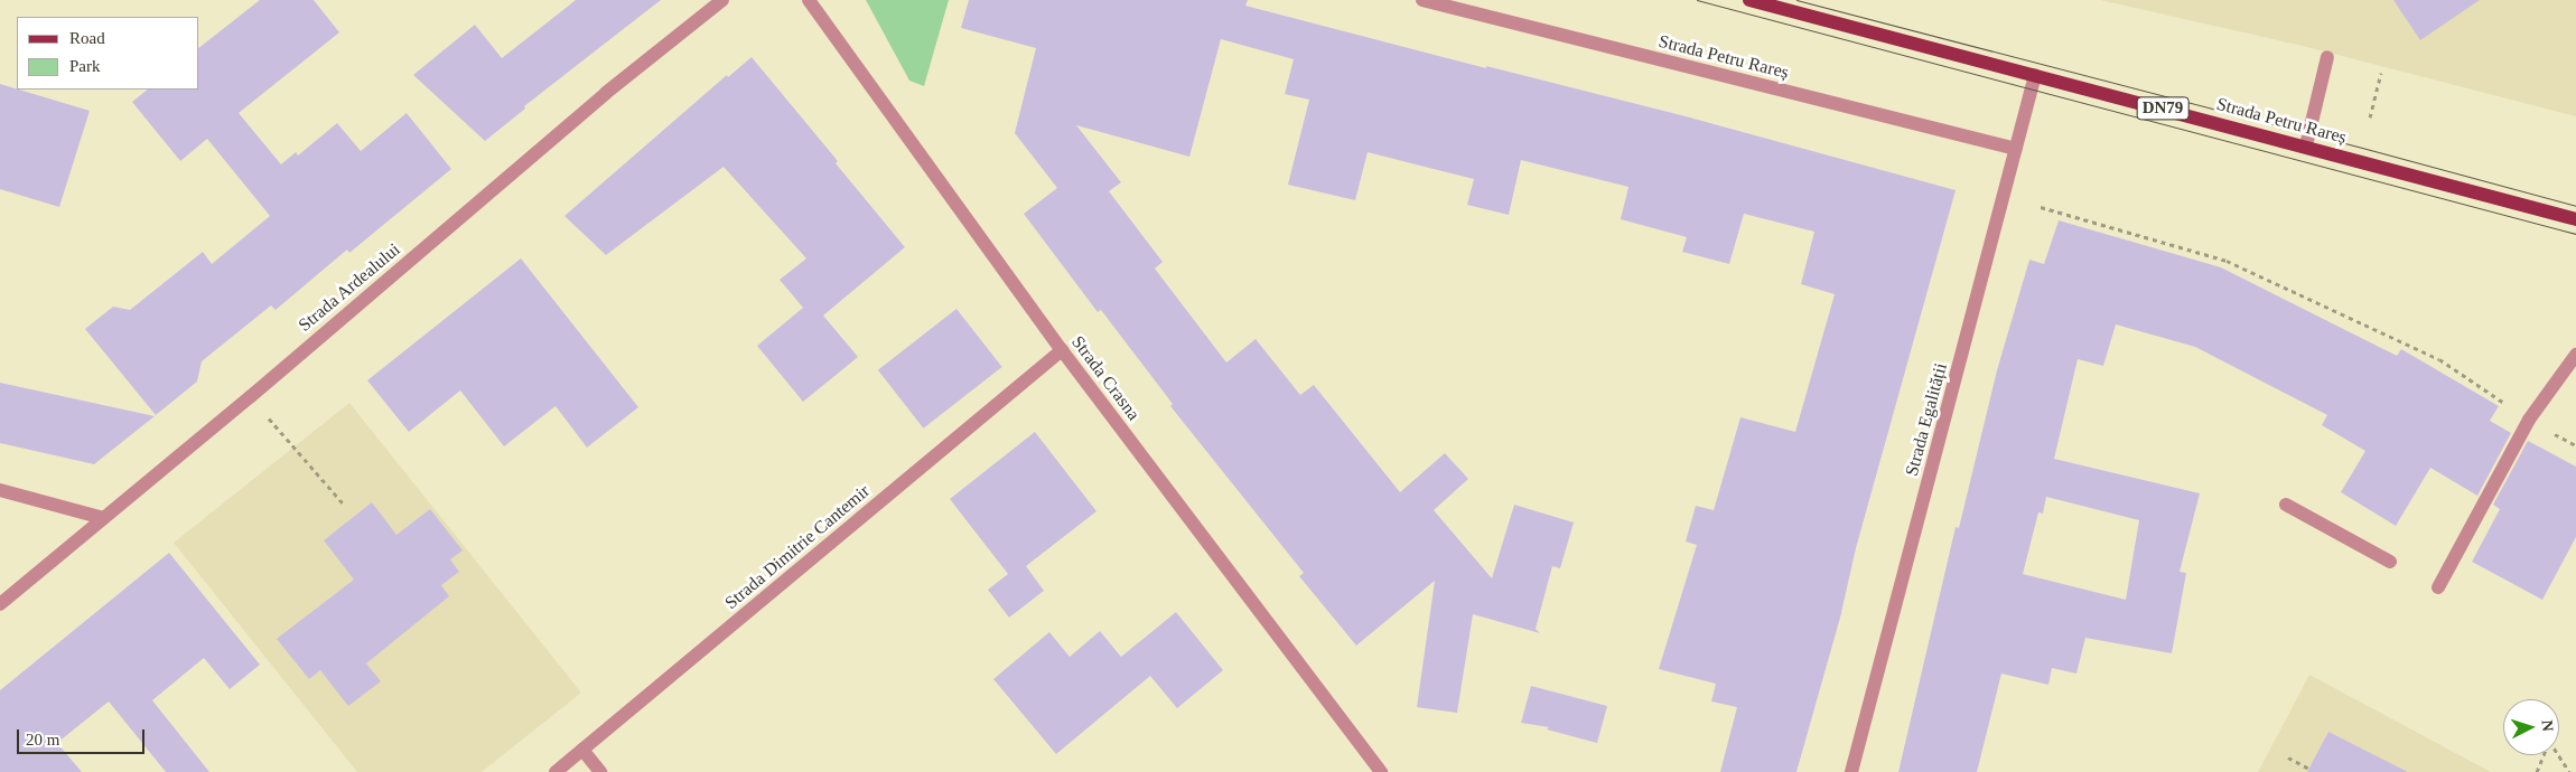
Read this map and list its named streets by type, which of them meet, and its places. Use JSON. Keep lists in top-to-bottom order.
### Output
{
  "streets": {
    "main road": ["Strada Petru Rareș", "DN79"],
    "street": [
      "Strada Ardealului",
      "Strada Crasna",
      "Strada Egalității",
      "Strada Dimitrie Cantemir"
    ]
  },
  "crossings": [
    ["Strada Petru Rareș", "Strada Egalității"],
    ["Strada Crasna", "Strada Dimitrie Cantemir"]
  ],
  "legend": ["Road", "Park"],
  "scale_bar": "20 m",
  "north": "right"
}
